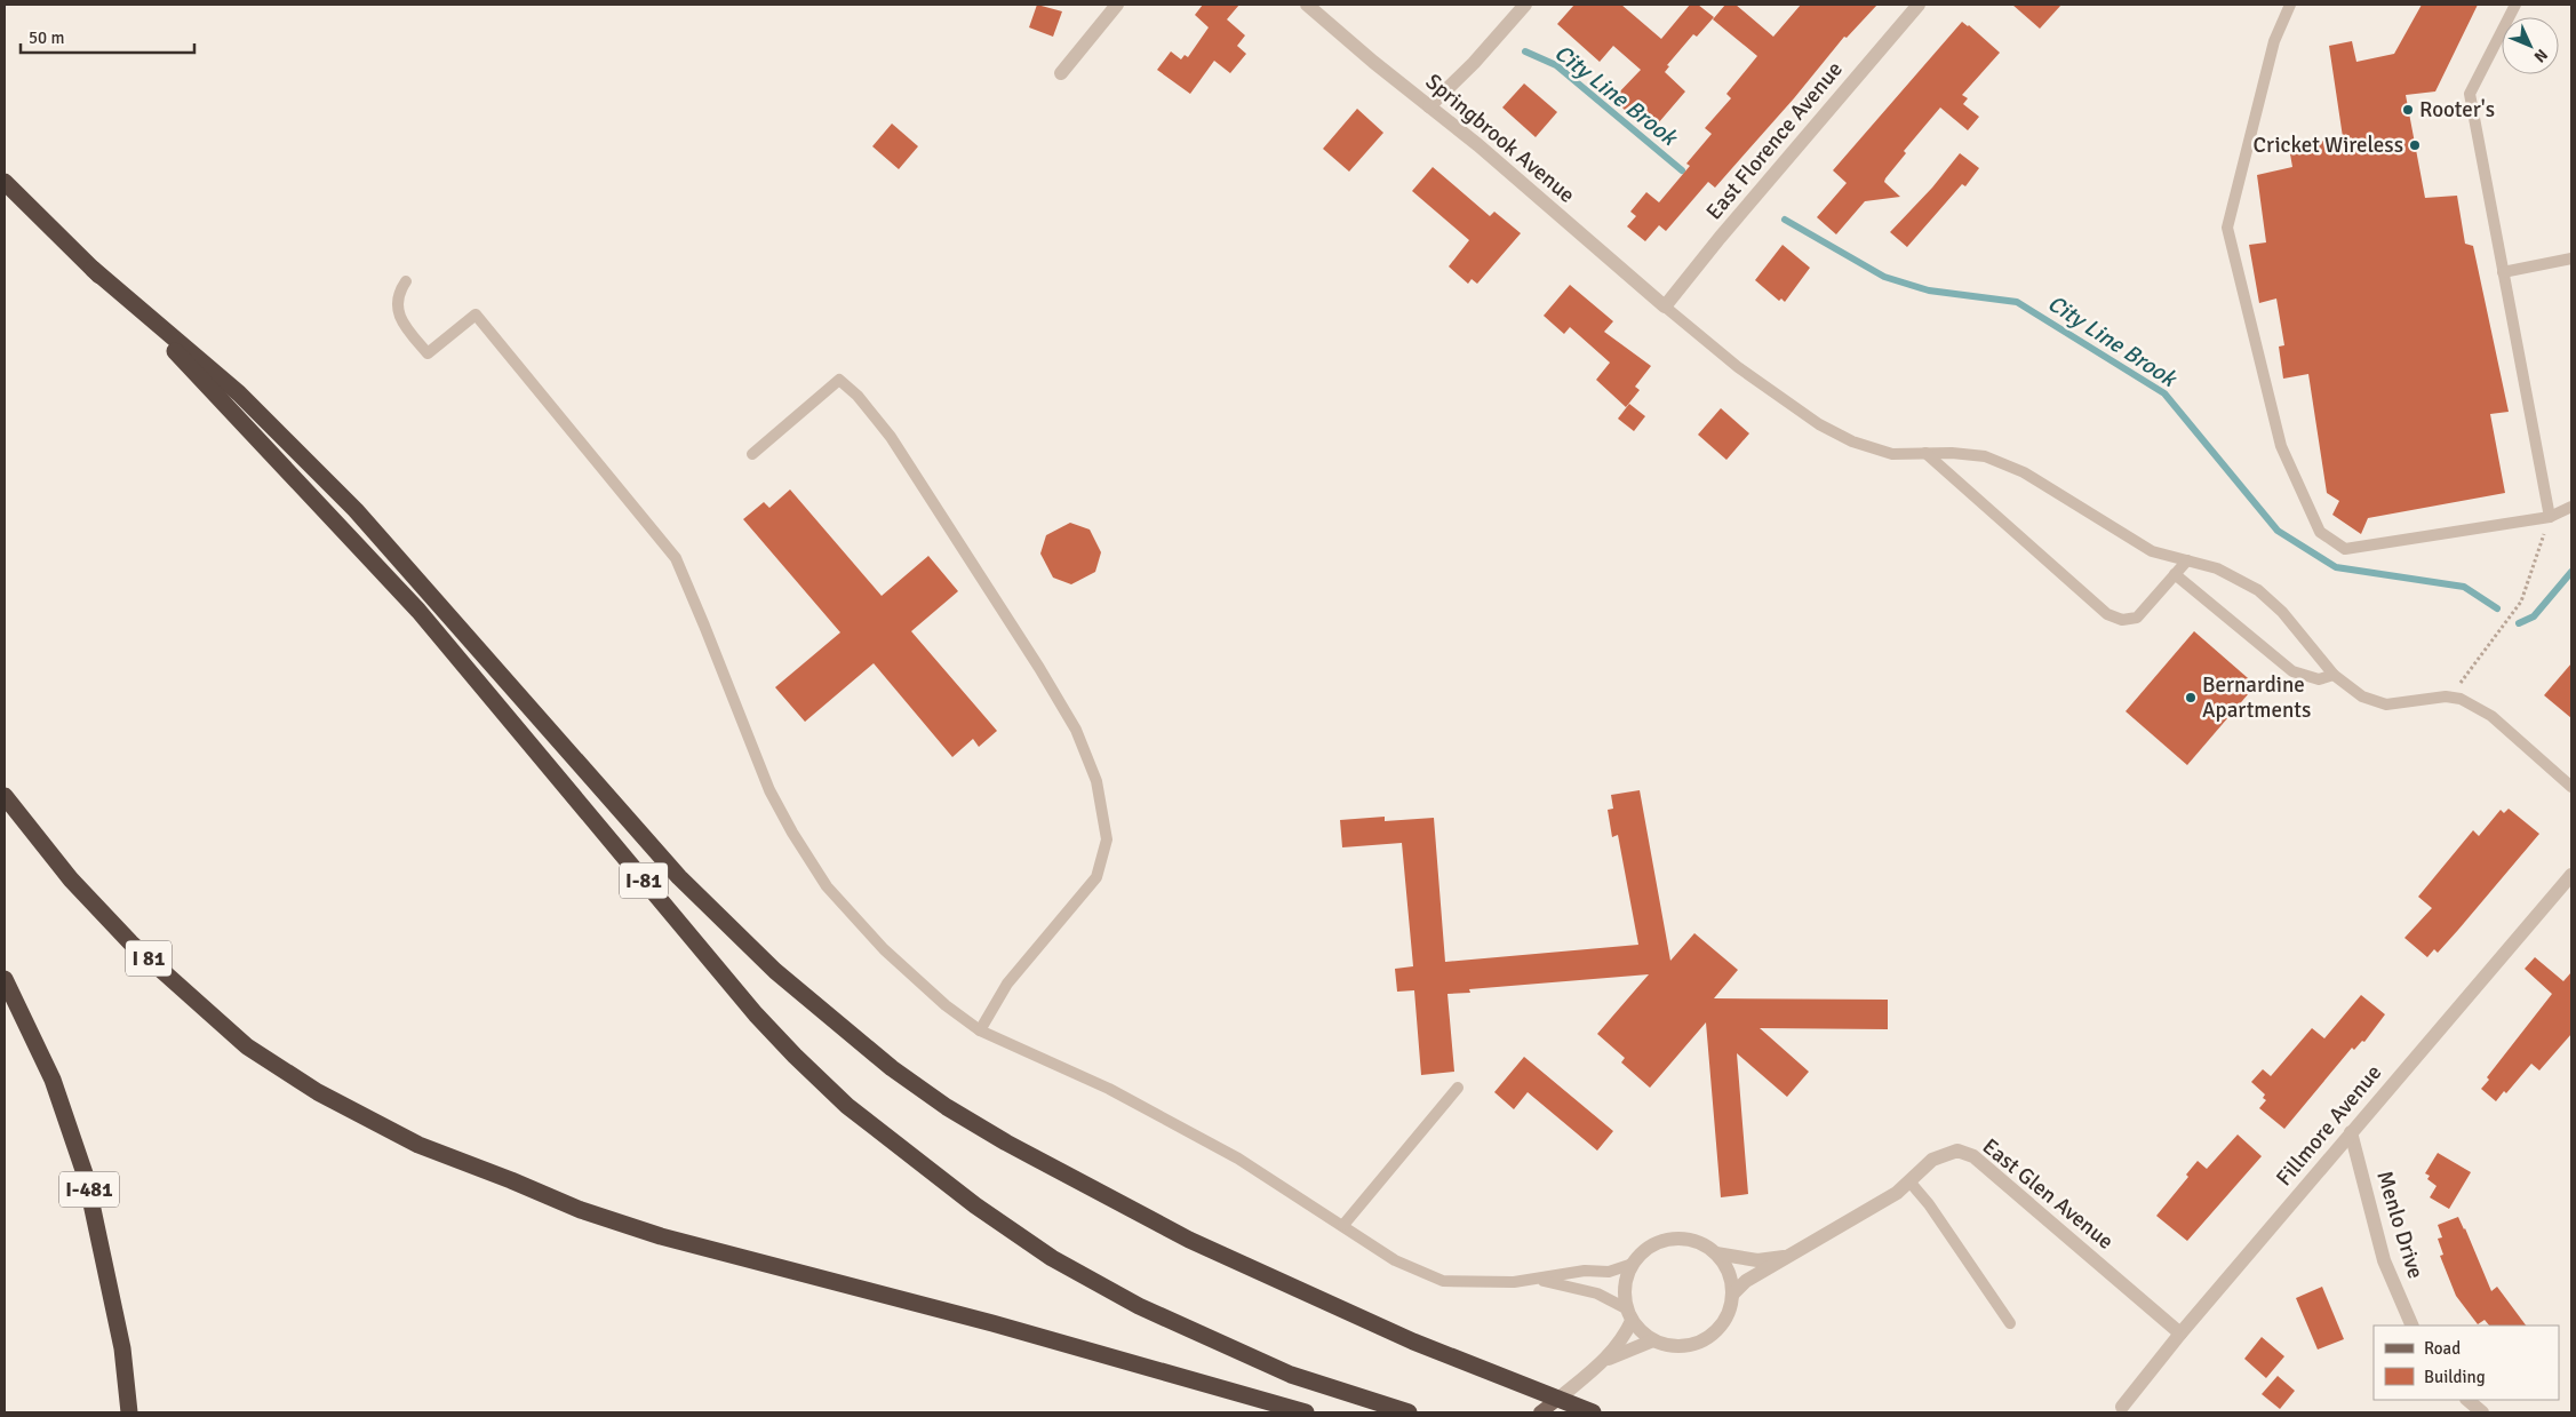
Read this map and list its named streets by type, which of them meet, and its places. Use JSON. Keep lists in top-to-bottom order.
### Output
{
  "streets": {
    "highway": ["I-81", "I 81", "I-481"],
    "street": [
      "Springbrook Avenue",
      "East Florence Avenue",
      "Fillmore Avenue",
      "East Glen Avenue",
      "Menlo Drive"
    ]
  },
  "crossings": [
    ["Springbrook Avenue", "East Florence Avenue"],
    ["Fillmore Avenue", "East Glen Avenue"],
    ["Fillmore Avenue", "Menlo Drive"]
  ],
  "water": ["City Line Brook"],
  "places": ["Rooter's", "Cricket Wireless", "Bernardine Apartments"],
  "legend": ["Road", "Building"],
  "scale_bar": "50 m",
  "north": "bottom right"
}
